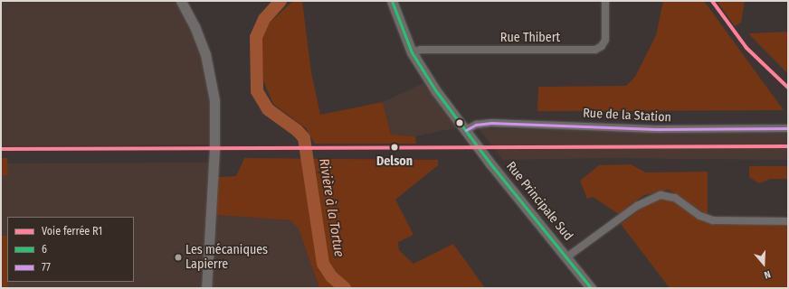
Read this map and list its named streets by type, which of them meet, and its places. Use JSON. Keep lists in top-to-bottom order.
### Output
{
  "streets": {
    "street": ["Rue Thibert", "Rue de la Station", "Rue Principale Sud"]
  },
  "crossings": [
    ["Rue Thibert", "Rue Principale Sud"],
    ["Rue de la Station", "Rue Principale Sud"]
  ],
  "water": ["Rivière à la Tortue"],
  "places": ["Delson", "Les mécaniques Lapierre"],
  "lines": ["rail line R1", "transit line 6", "transit line 77"],
  "legend": ["Voie ferrée R1", "6", "77"],
  "north": "bottom"
}
